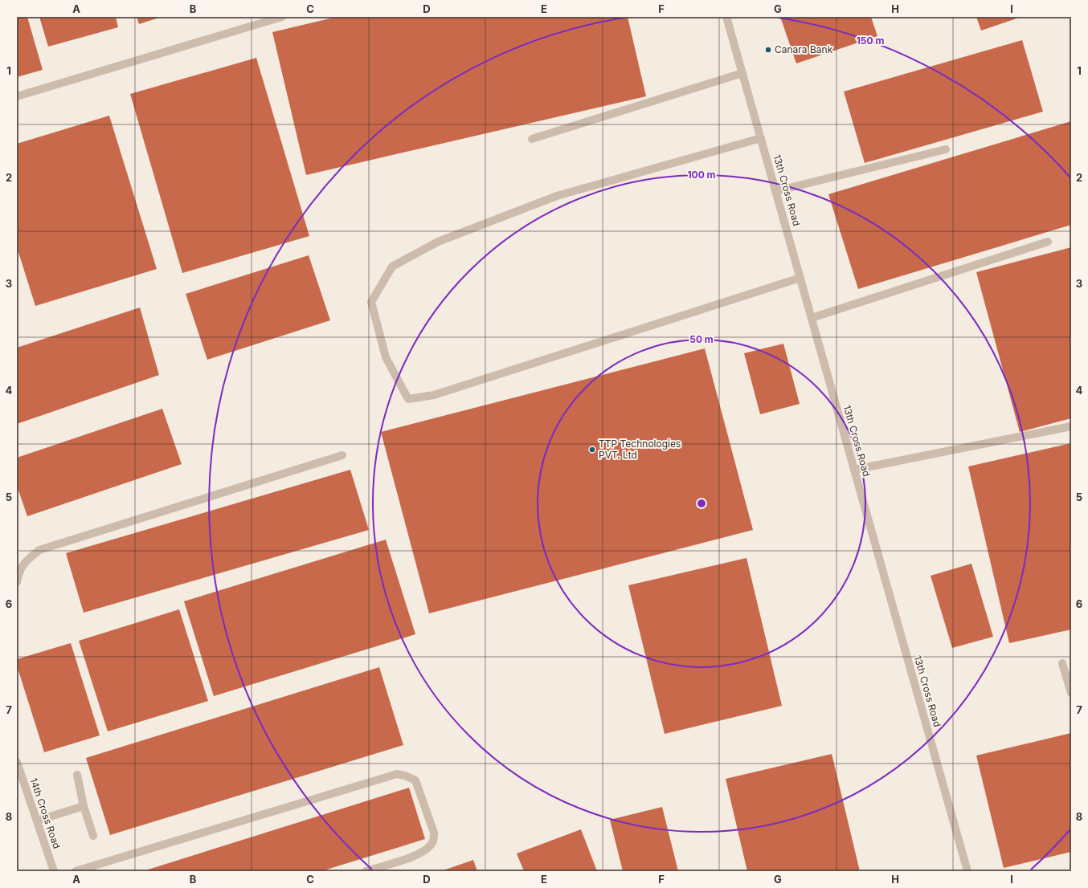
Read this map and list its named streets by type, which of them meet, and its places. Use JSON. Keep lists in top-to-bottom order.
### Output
{
  "streets": {
    "street": ["13th Cross Road", "14th Cross Road"]
  },
  "places": ["Canara Bank", "TTP Technologies PVT. Ltd"],
  "grid": {
    "columns": [
      "A",
      "B",
      "C",
      "D",
      "E",
      "F",
      "G",
      "H",
      "I"
    ],
    "rows": [
      "1",
      "2",
      "3",
      "4",
      "5",
      "6",
      "7",
      "8"
    ]
  },
  "rings": ["150 m", "100 m", "50 m"]
}
